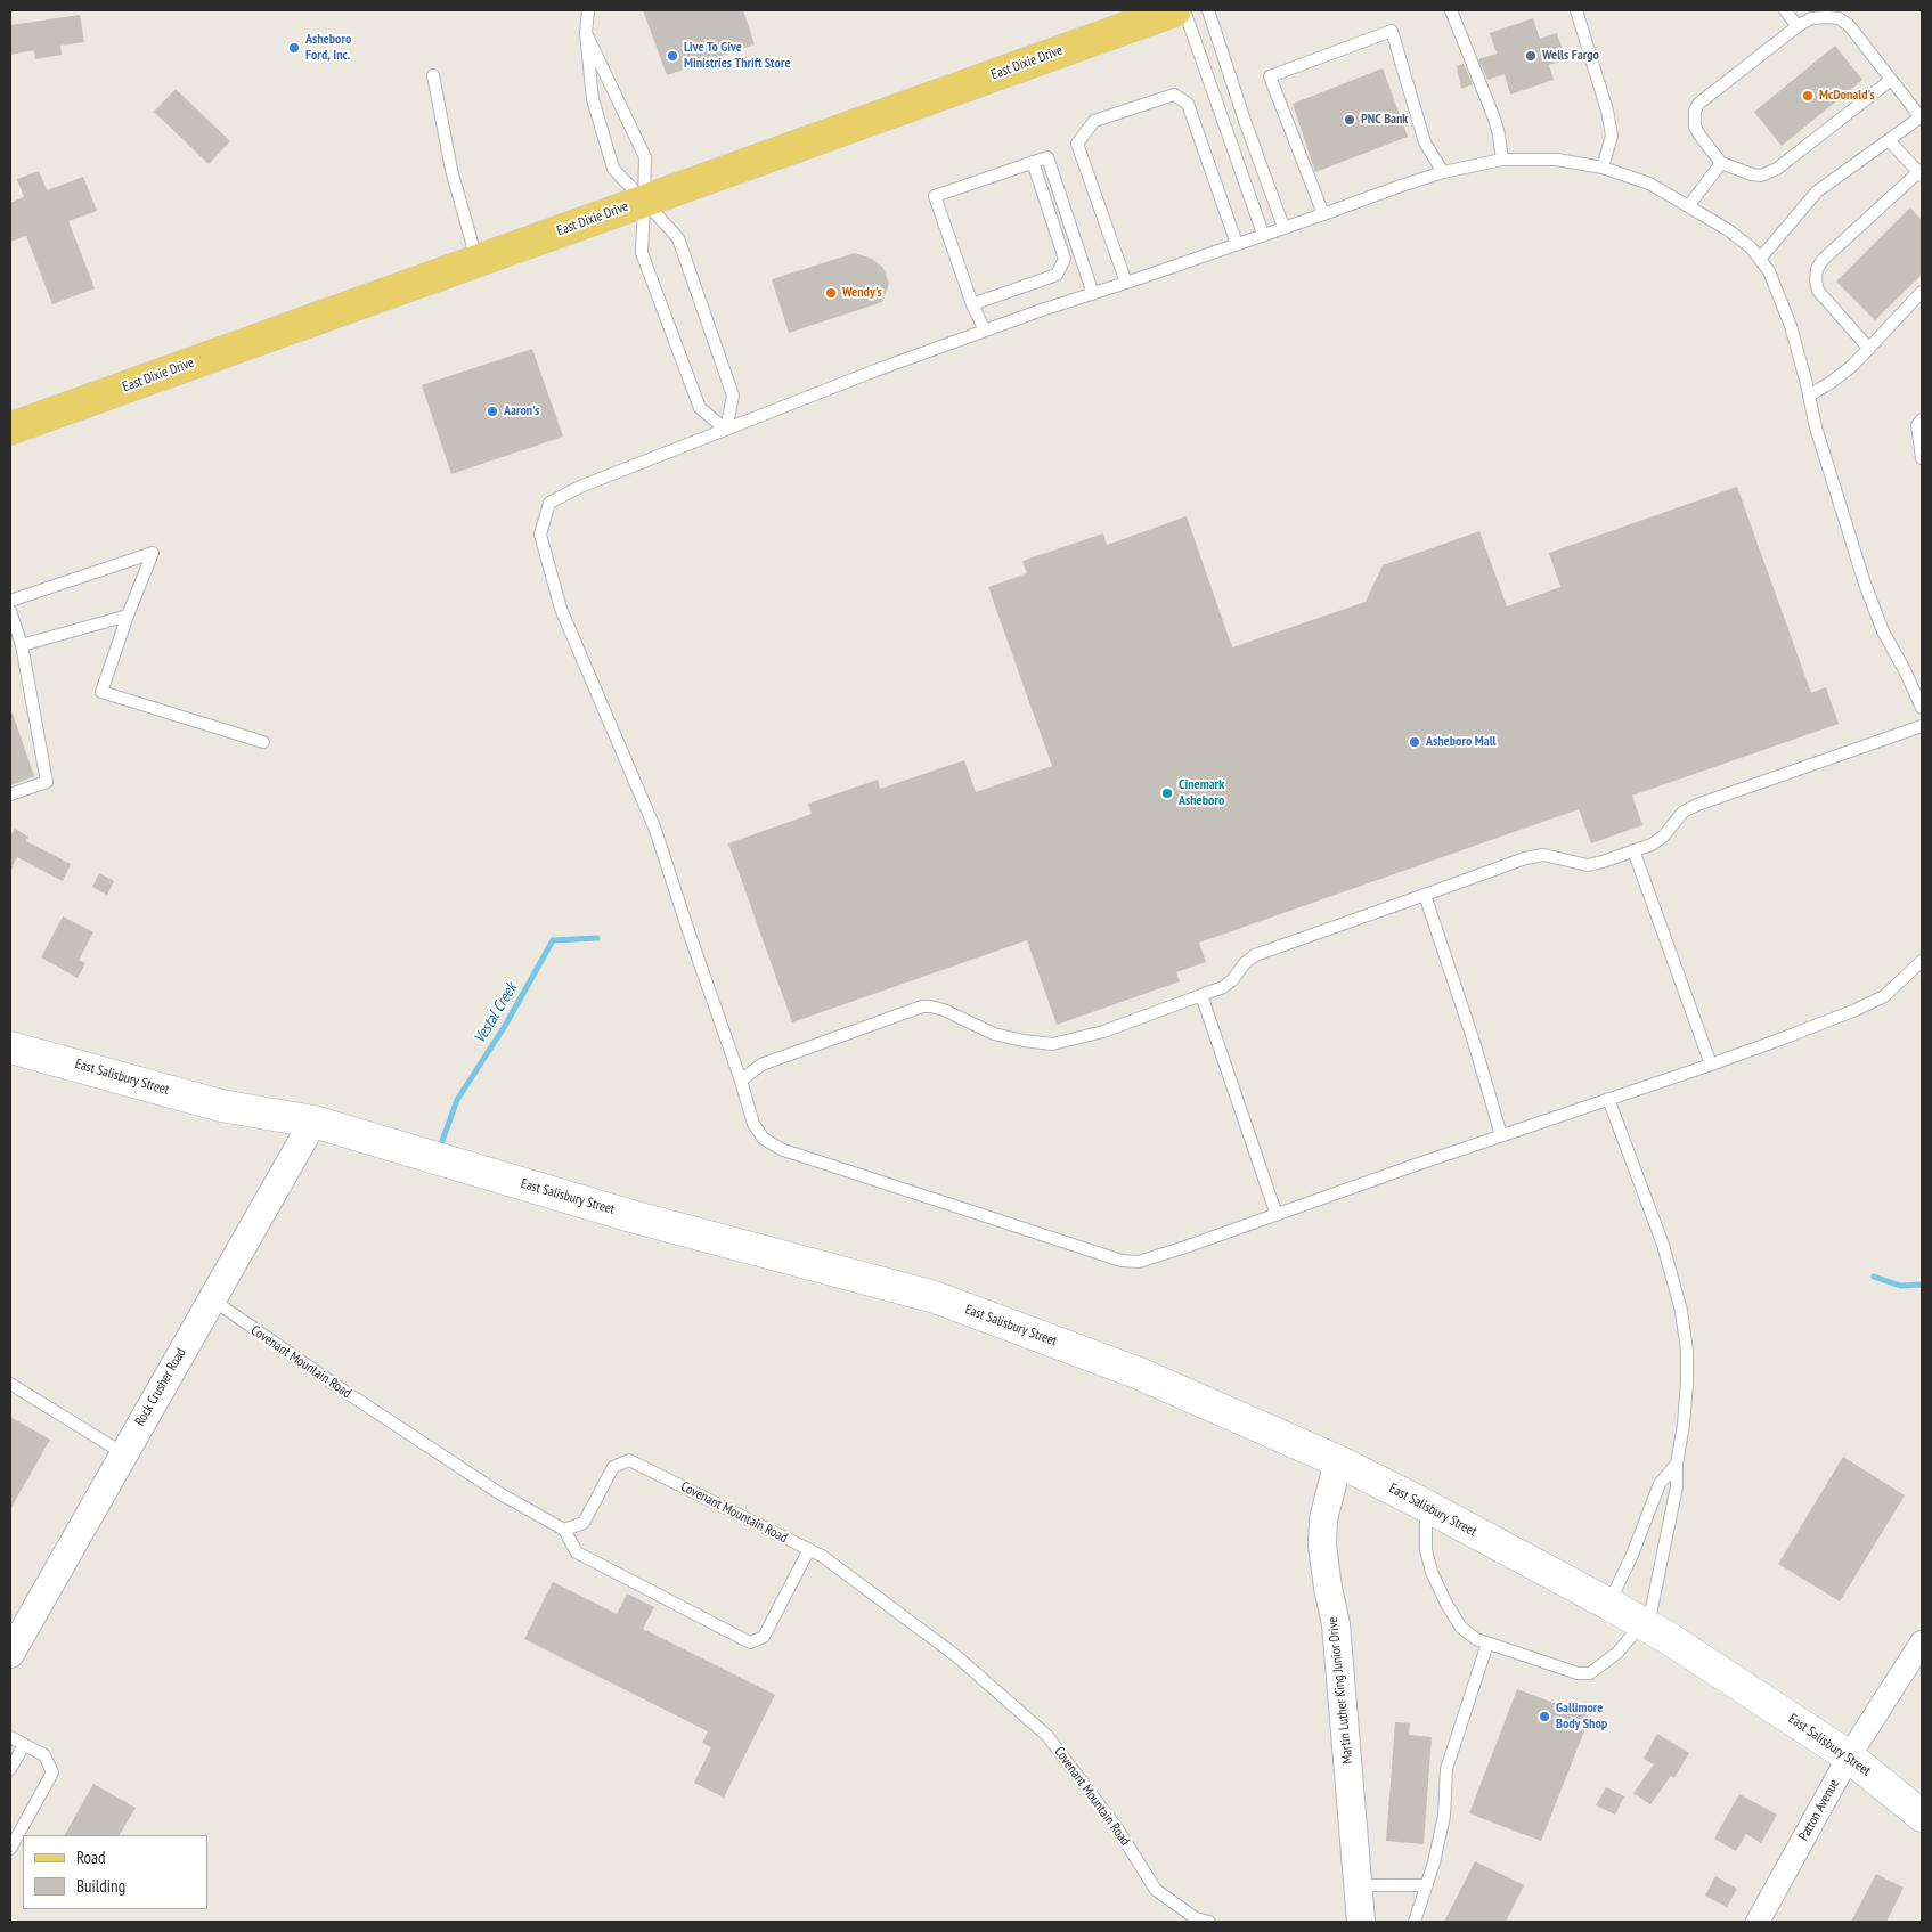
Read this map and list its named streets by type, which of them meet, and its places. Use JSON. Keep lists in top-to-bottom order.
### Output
{
  "streets": {
    "main road": ["East Dixie Drive", "East Salisbury Street"],
    "street": ["Rock Crusher Road", "Martin Luther King Junior Drive", "Patton Avenue"],
    "lane": ["Covenant Mountain Road"]
  },
  "crossings": [
    ["East Salisbury Street", "Rock Crusher Road"],
    ["East Salisbury Street", "Martin Luther King Junior Drive"],
    ["East Salisbury Street", "Patton Avenue"],
    ["Covenant Mountain Road", "Rock Crusher Road"]
  ],
  "water": ["Vestal Creek"],
  "places": [
    "Asheboro Ford, Inc.",
    "Live To Give Ministries Thrift Store",
    "Wells Fargo",
    "McDonald's",
    "PNC Bank",
    "Wendy's",
    "Aaron's",
    "Asheboro Mall",
    "Cinemark Asheboro",
    "Gallimore Body Shop"
  ],
  "legend": ["Road", "Building"]
}
